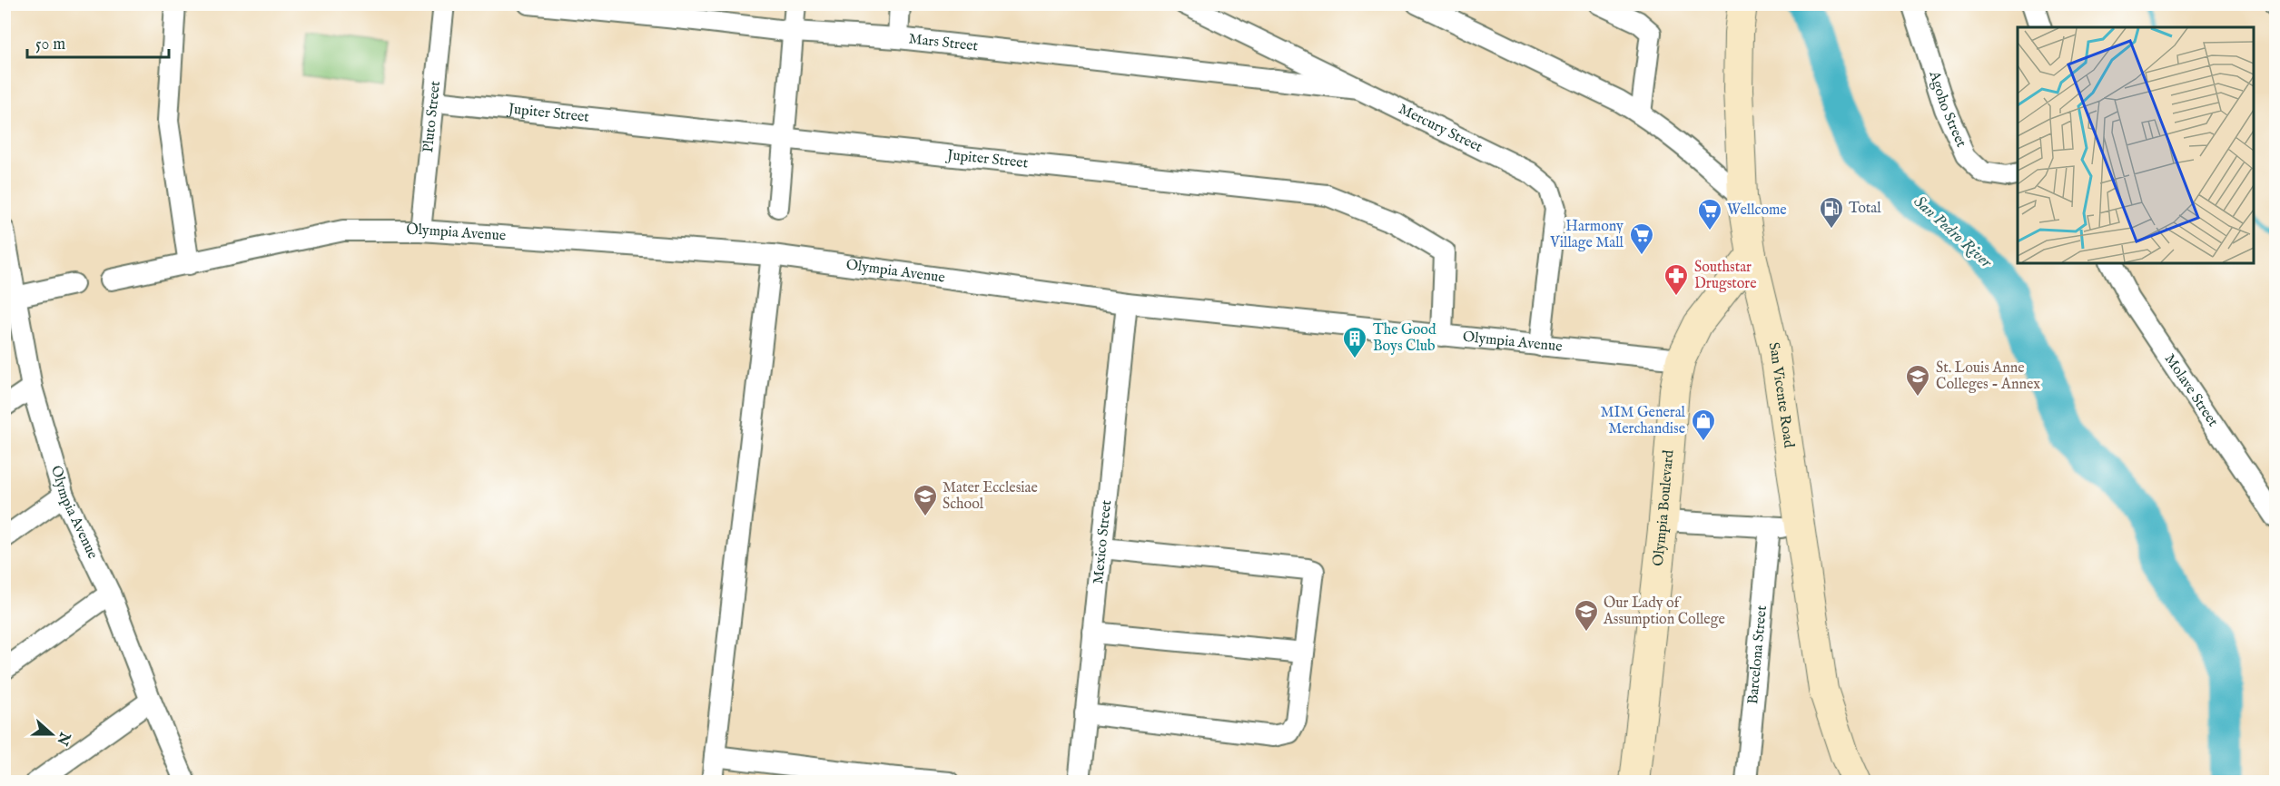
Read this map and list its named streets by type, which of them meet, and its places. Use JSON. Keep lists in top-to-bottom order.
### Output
{
  "streets": {
    "main road": ["San Vicente Road", "Olympia Boulevard"],
    "street": [
      "Mars Street",
      "Agoho Street",
      "Jupiter Street",
      "Pluto Street",
      "Mercury Street",
      "Olympia Avenue",
      "Molave Street",
      "Mexico Street",
      "Barcelona Street"
    ]
  },
  "crossings": [
    ["Mars Street", "Mercury Street"],
    ["Jupiter Street", "Pluto Street"],
    ["Jupiter Street", "Olympia Avenue"],
    ["Pluto Street", "Olympia Avenue"],
    ["Mercury Street", "Olympia Avenue"],
    ["Olympia Avenue", "Olympia Boulevard"],
    ["Olympia Avenue", "Mexico Street"],
    ["San Vicente Road", "Olympia Boulevard"]
  ],
  "water": ["San Pedro River"],
  "places": {
    "fuel station": ["Total"],
    "supermarket": ["Wellcome", "Harmony Village Mall"],
    "pharmacy": ["Southstar Drugstore"],
    "building": ["The Good Boys Club"],
    "school or university": ["St. Louis Anne Colleges - Annex", "Mater Ecclesiae School", "Our Lady of Assumption College"],
    "shop": ["MIM General Merchandise"]
  },
  "scale_bar": "50 m",
  "north": "right"
}
